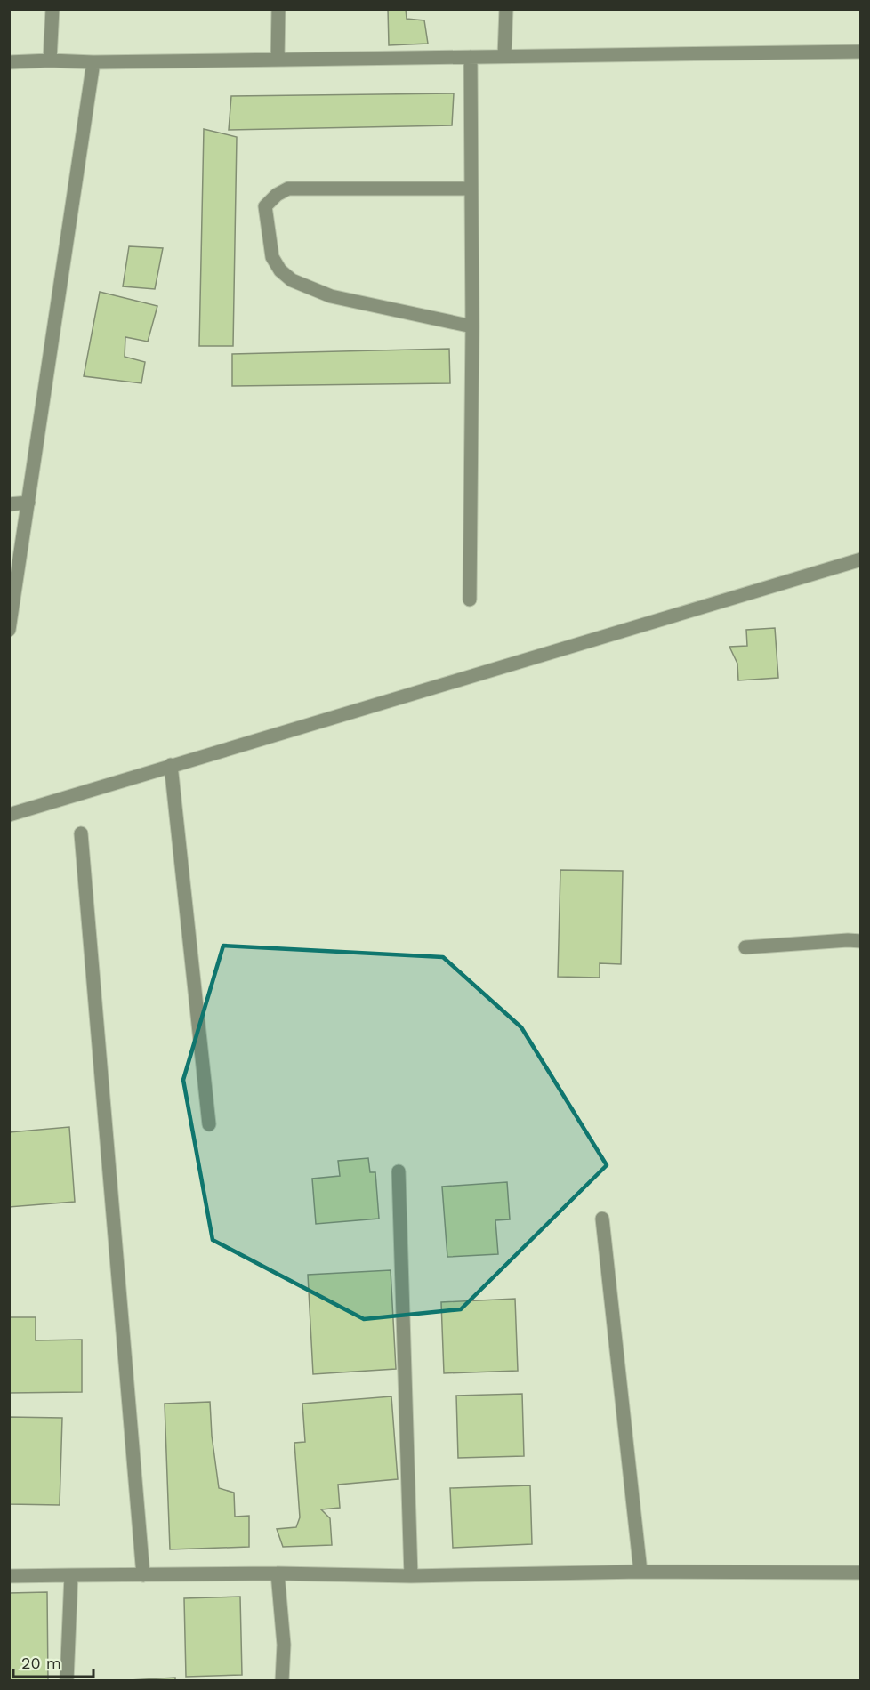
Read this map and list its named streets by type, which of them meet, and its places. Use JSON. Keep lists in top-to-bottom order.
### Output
{
  "scale_bar": "20 m"
}
